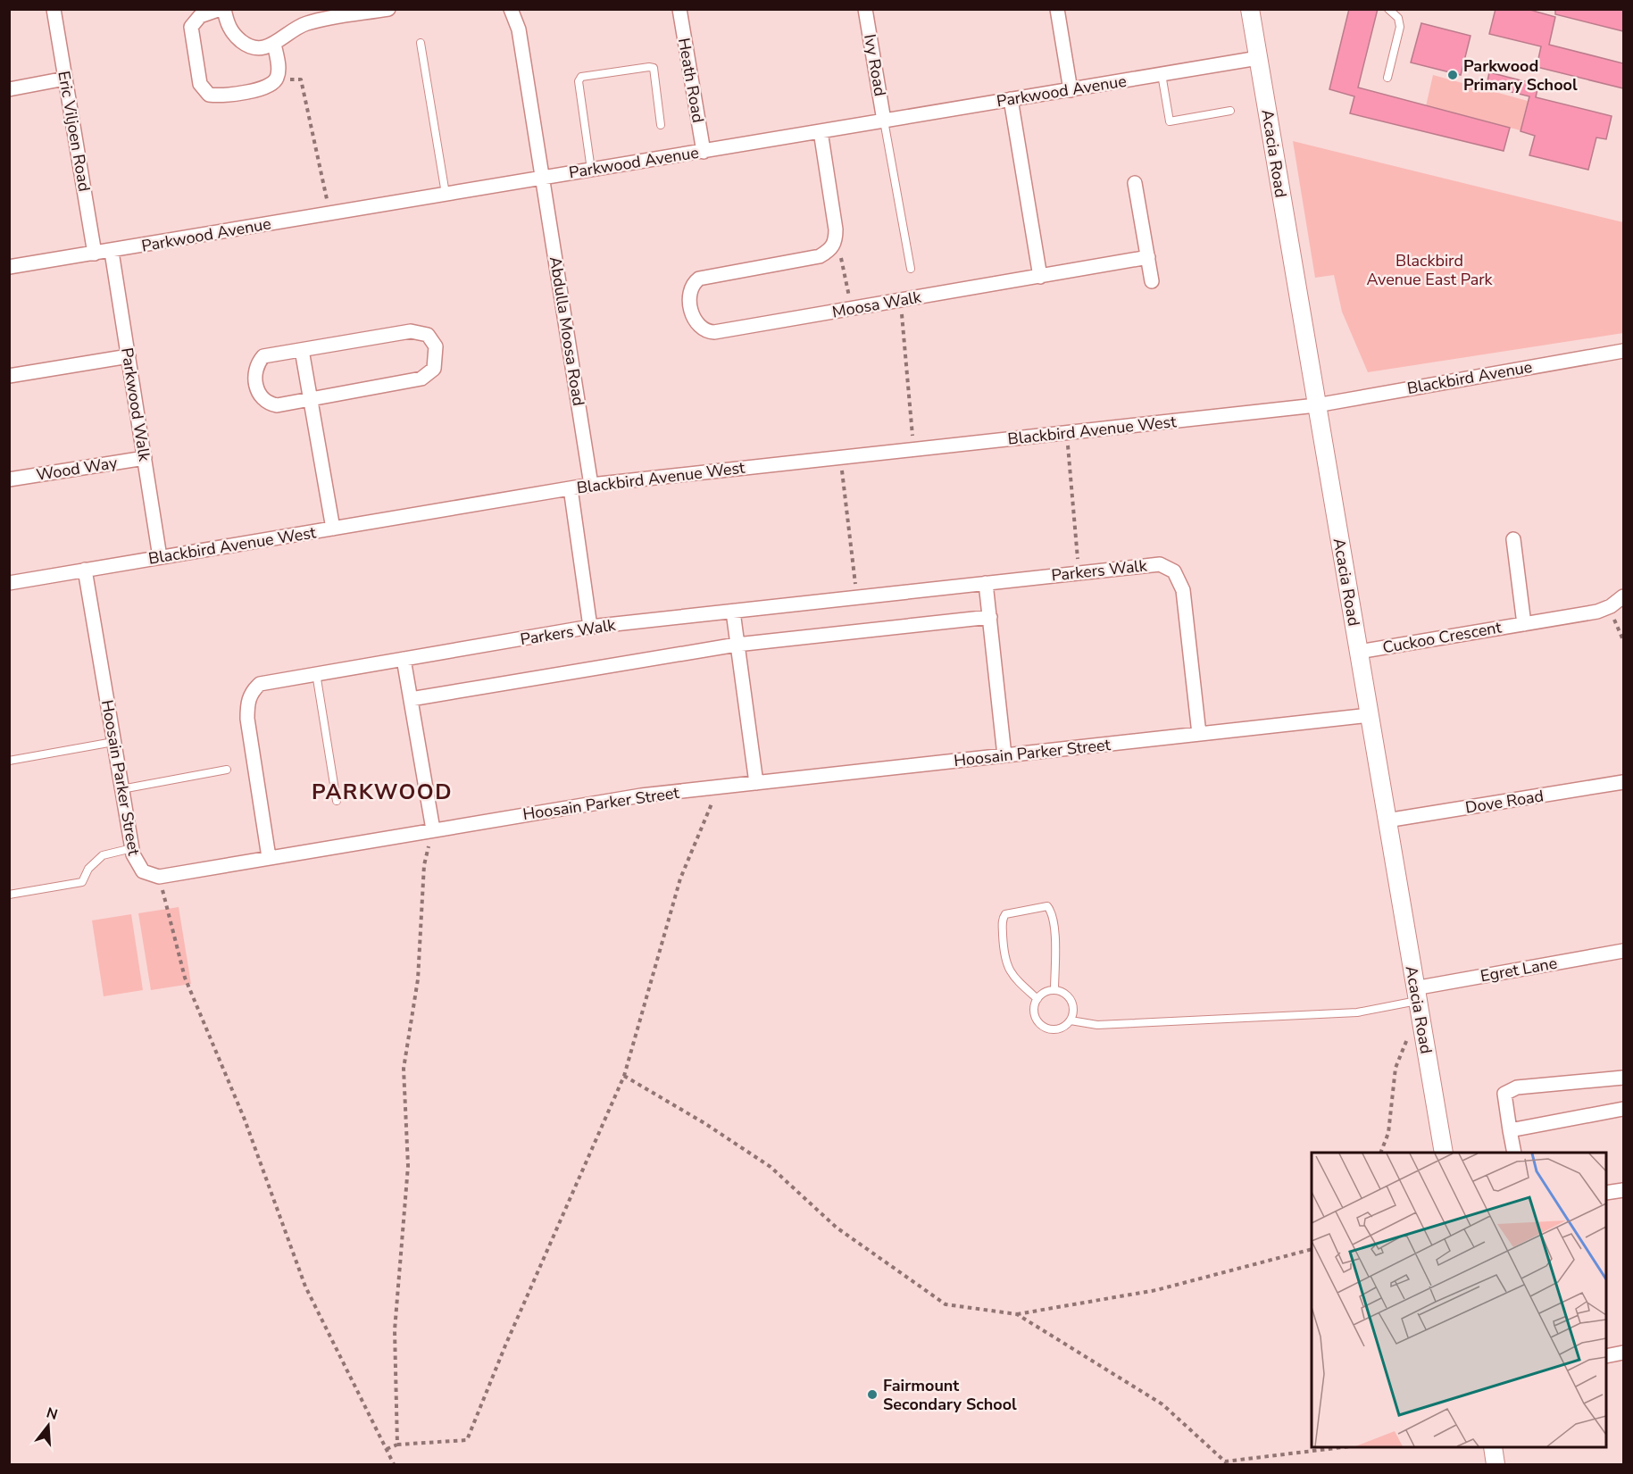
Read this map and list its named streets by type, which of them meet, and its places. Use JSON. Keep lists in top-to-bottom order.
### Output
{
  "streets": {
    "street": [
      "Ivy Road",
      "Heath Road",
      "Parkwood Avenue",
      "Eric Viljoen Road",
      "Acacia Road",
      "Moosa Walk",
      "Abdulla Moosa Road",
      "Blackbird Avenue",
      "Parkwood Walk",
      "Blackbird Avenue West",
      "Wood Way",
      "Parkers Walk",
      "Cuckoo Crescent",
      "Hoosain Parker Street",
      "Dove Road",
      "Egret Lane"
    ]
  },
  "crossings": [
    ["Ivy Road", "Parkwood Avenue"],
    ["Heath Road", "Parkwood Avenue"],
    ["Parkwood Avenue", "Eric Viljoen Road"],
    ["Parkwood Avenue", "Acacia Road"],
    ["Parkwood Avenue", "Abdulla Moosa Road"],
    ["Parkwood Avenue", "Parkwood Walk"],
    ["Acacia Road", "Blackbird Avenue"],
    ["Acacia Road", "Blackbird Avenue West"],
    ["Acacia Road", "Cuckoo Crescent"],
    ["Acacia Road", "Hoosain Parker Street"],
    ["Acacia Road", "Dove Road"],
    ["Acacia Road", "Egret Lane"],
    ["Abdulla Moosa Road", "Blackbird Avenue West"],
    ["Blackbird Avenue", "Blackbird Avenue West"],
    ["Parkwood Walk", "Blackbird Avenue West"],
    ["Parkwood Walk", "Wood Way"],
    ["Blackbird Avenue West", "Hoosain Parker Street"],
    ["Parkers Walk", "Hoosain Parker Street"]
  ],
  "districts": ["PARKWOOD"],
  "parks": ["Blackbird Avenue East Park"],
  "places": ["Parkwood Primary School", "Fairmount Secondary School"],
  "north": "top"
}
